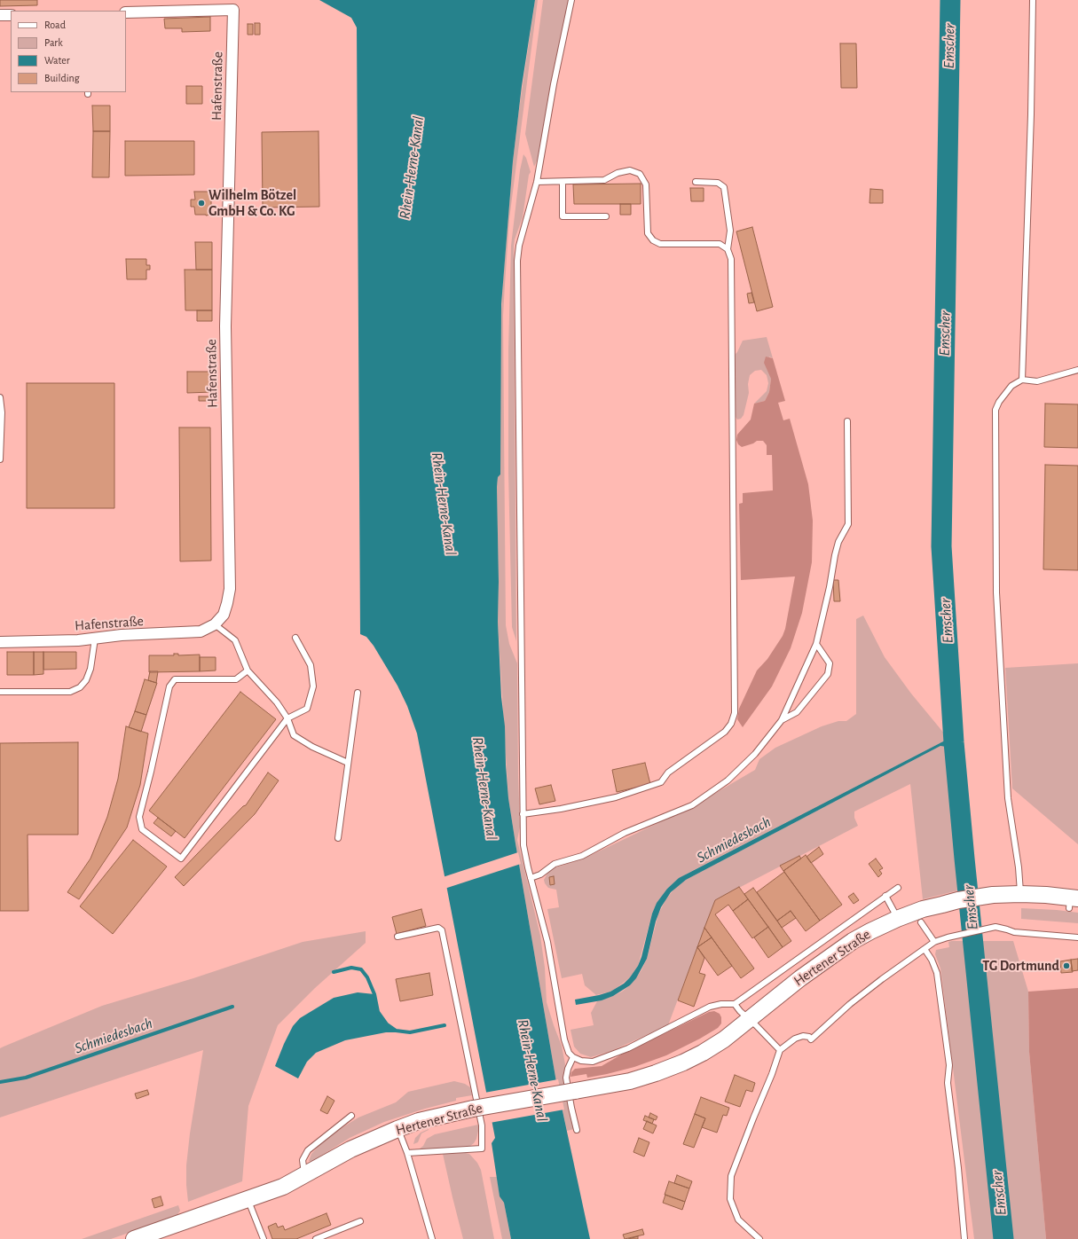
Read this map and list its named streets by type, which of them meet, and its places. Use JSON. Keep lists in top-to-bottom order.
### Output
{
  "streets": {
    "main road": ["Hertener Straße"],
    "street": ["Hafenstraße"]
  },
  "water": ["Emscher", "Rhein-Herne-Kanal", "Schmiedesbach"],
  "places": ["Wilhelm Bötzel GmbH & Co. KG", "TG Dortmund"],
  "legend": [
    "Road",
    "Park",
    "Water",
    "Building"
  ]
}
